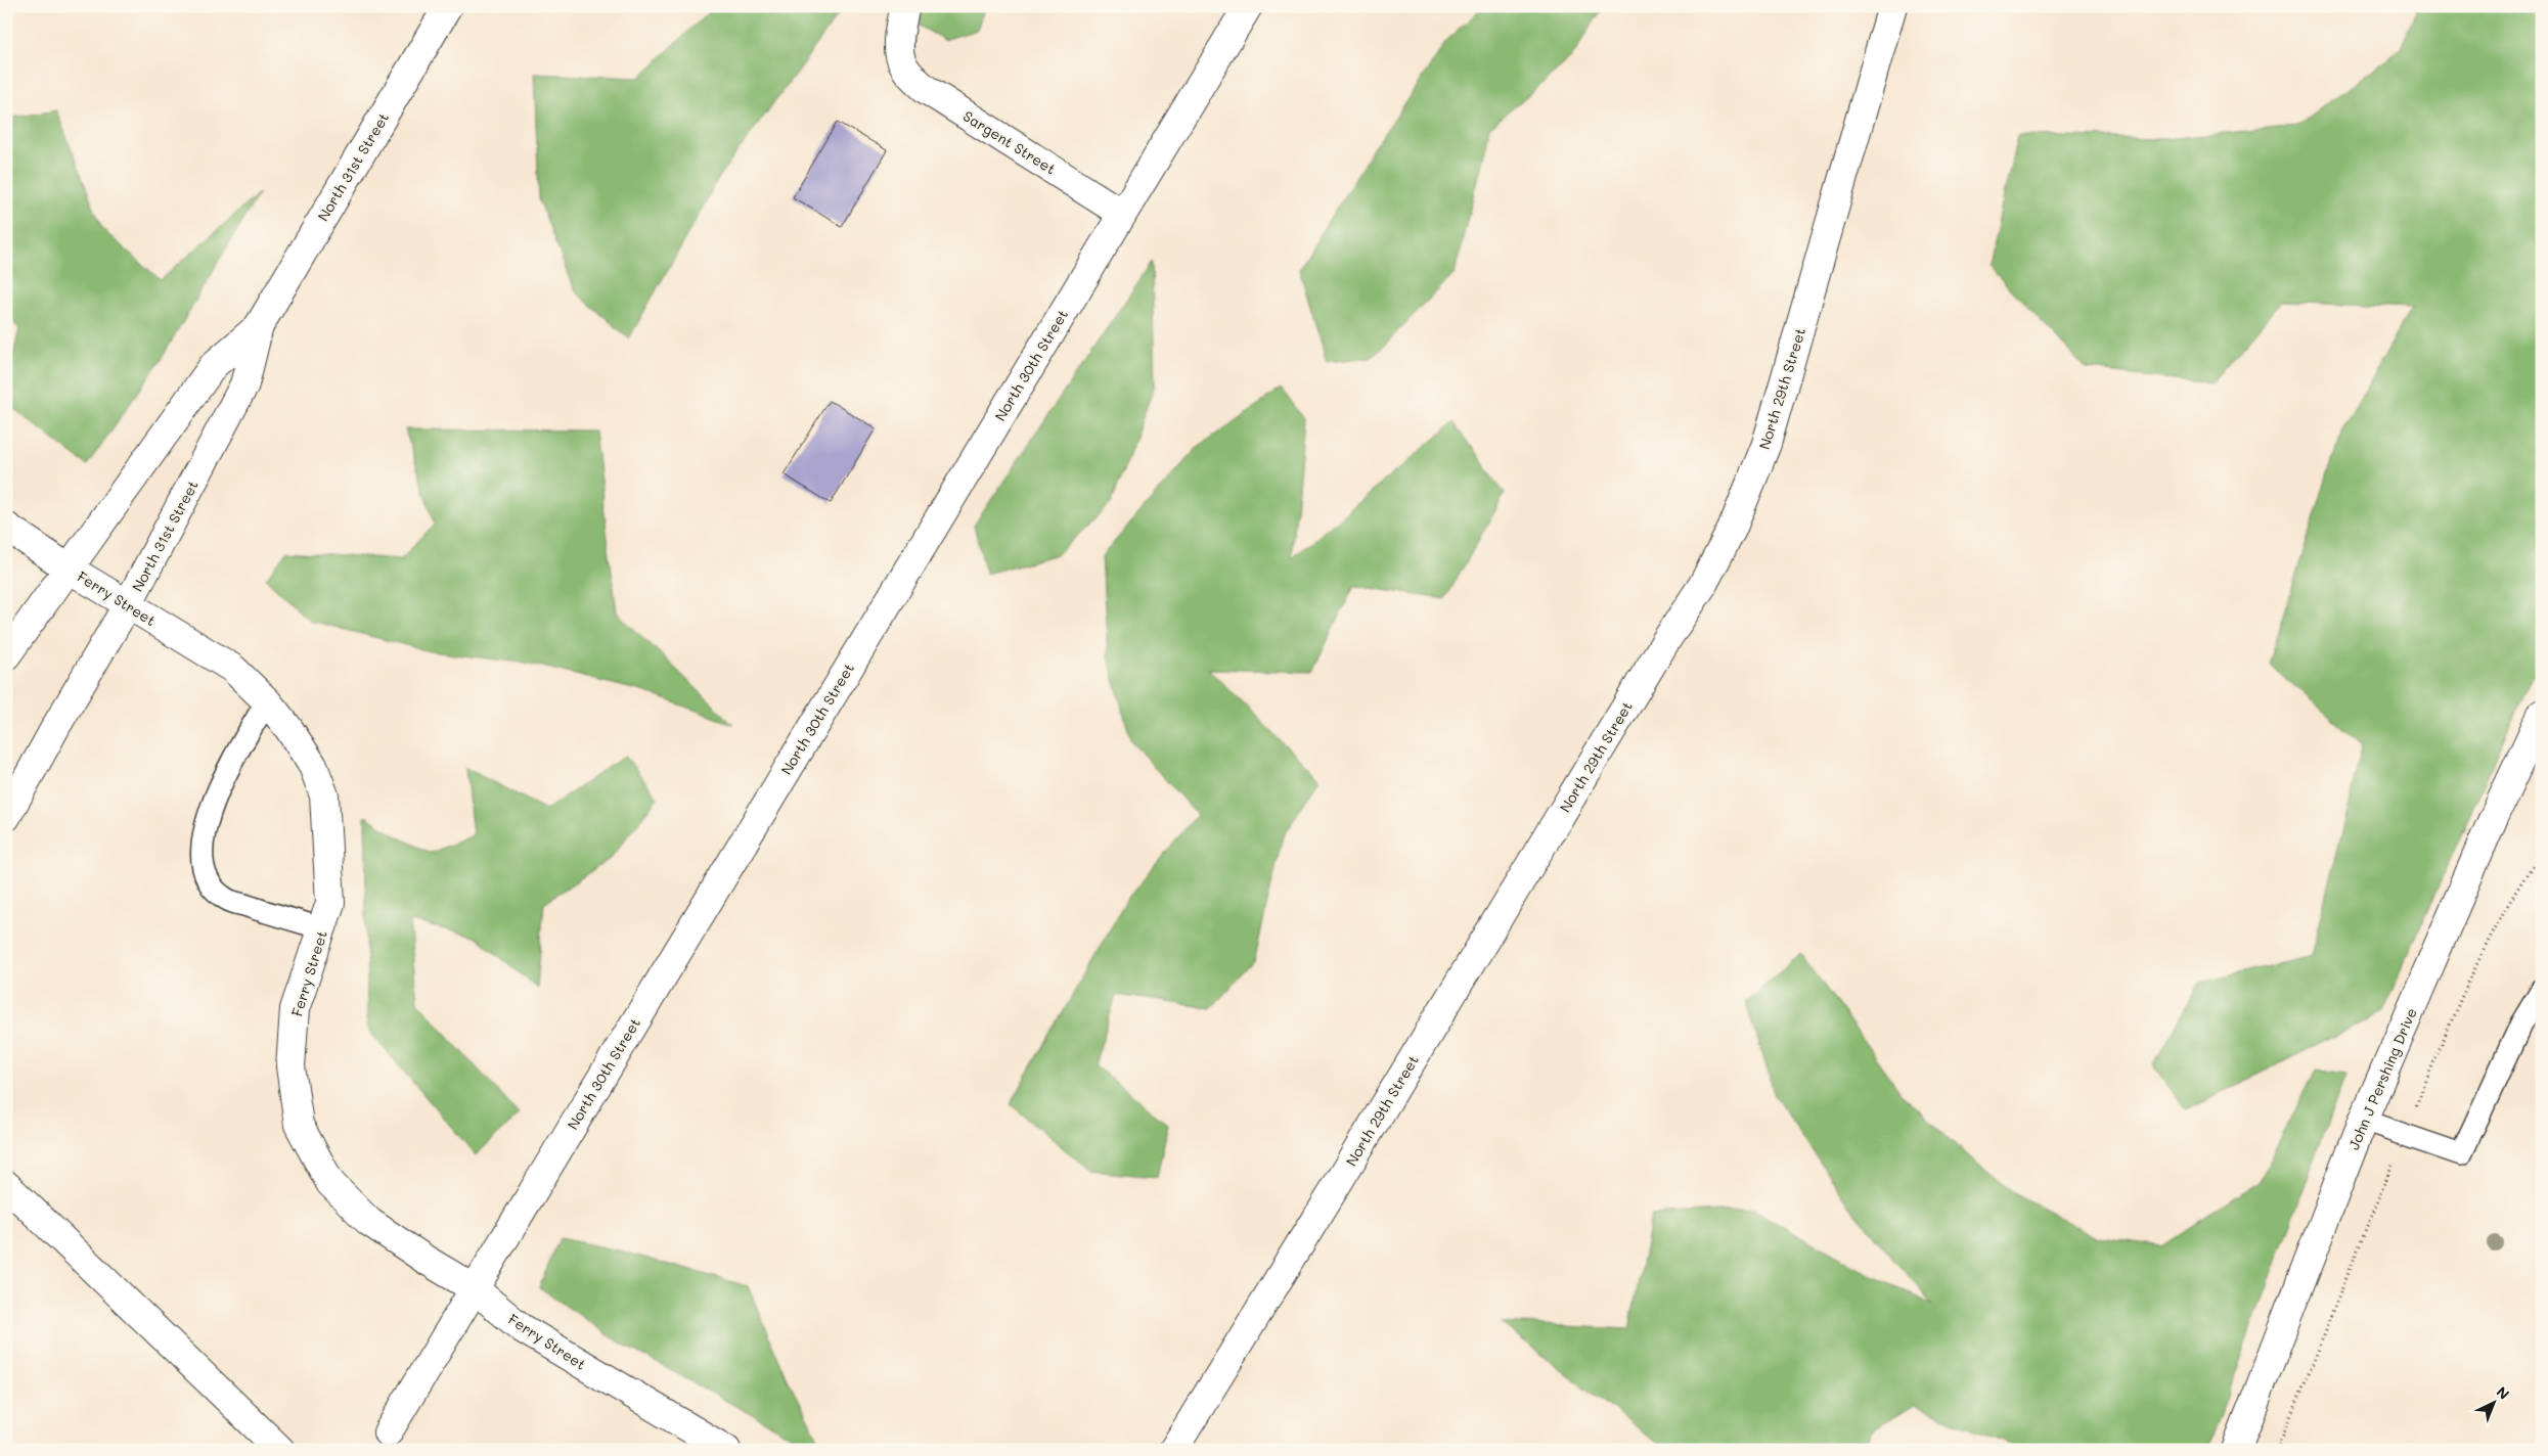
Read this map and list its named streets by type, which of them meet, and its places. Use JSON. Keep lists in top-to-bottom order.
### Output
{
  "streets": {
    "main road": [
      "Sargent Street",
      "North 31st Street",
      "North 30th Street",
      "North 29th Street",
      "Ferry Street",
      "John J Pershing Drive"
    ]
  },
  "crossings": [
    ["Sargent Street", "North 30th Street"],
    ["North 31st Street", "Ferry Street"],
    ["North 30th Street", "Ferry Street"]
  ],
  "north": "top right"
}
